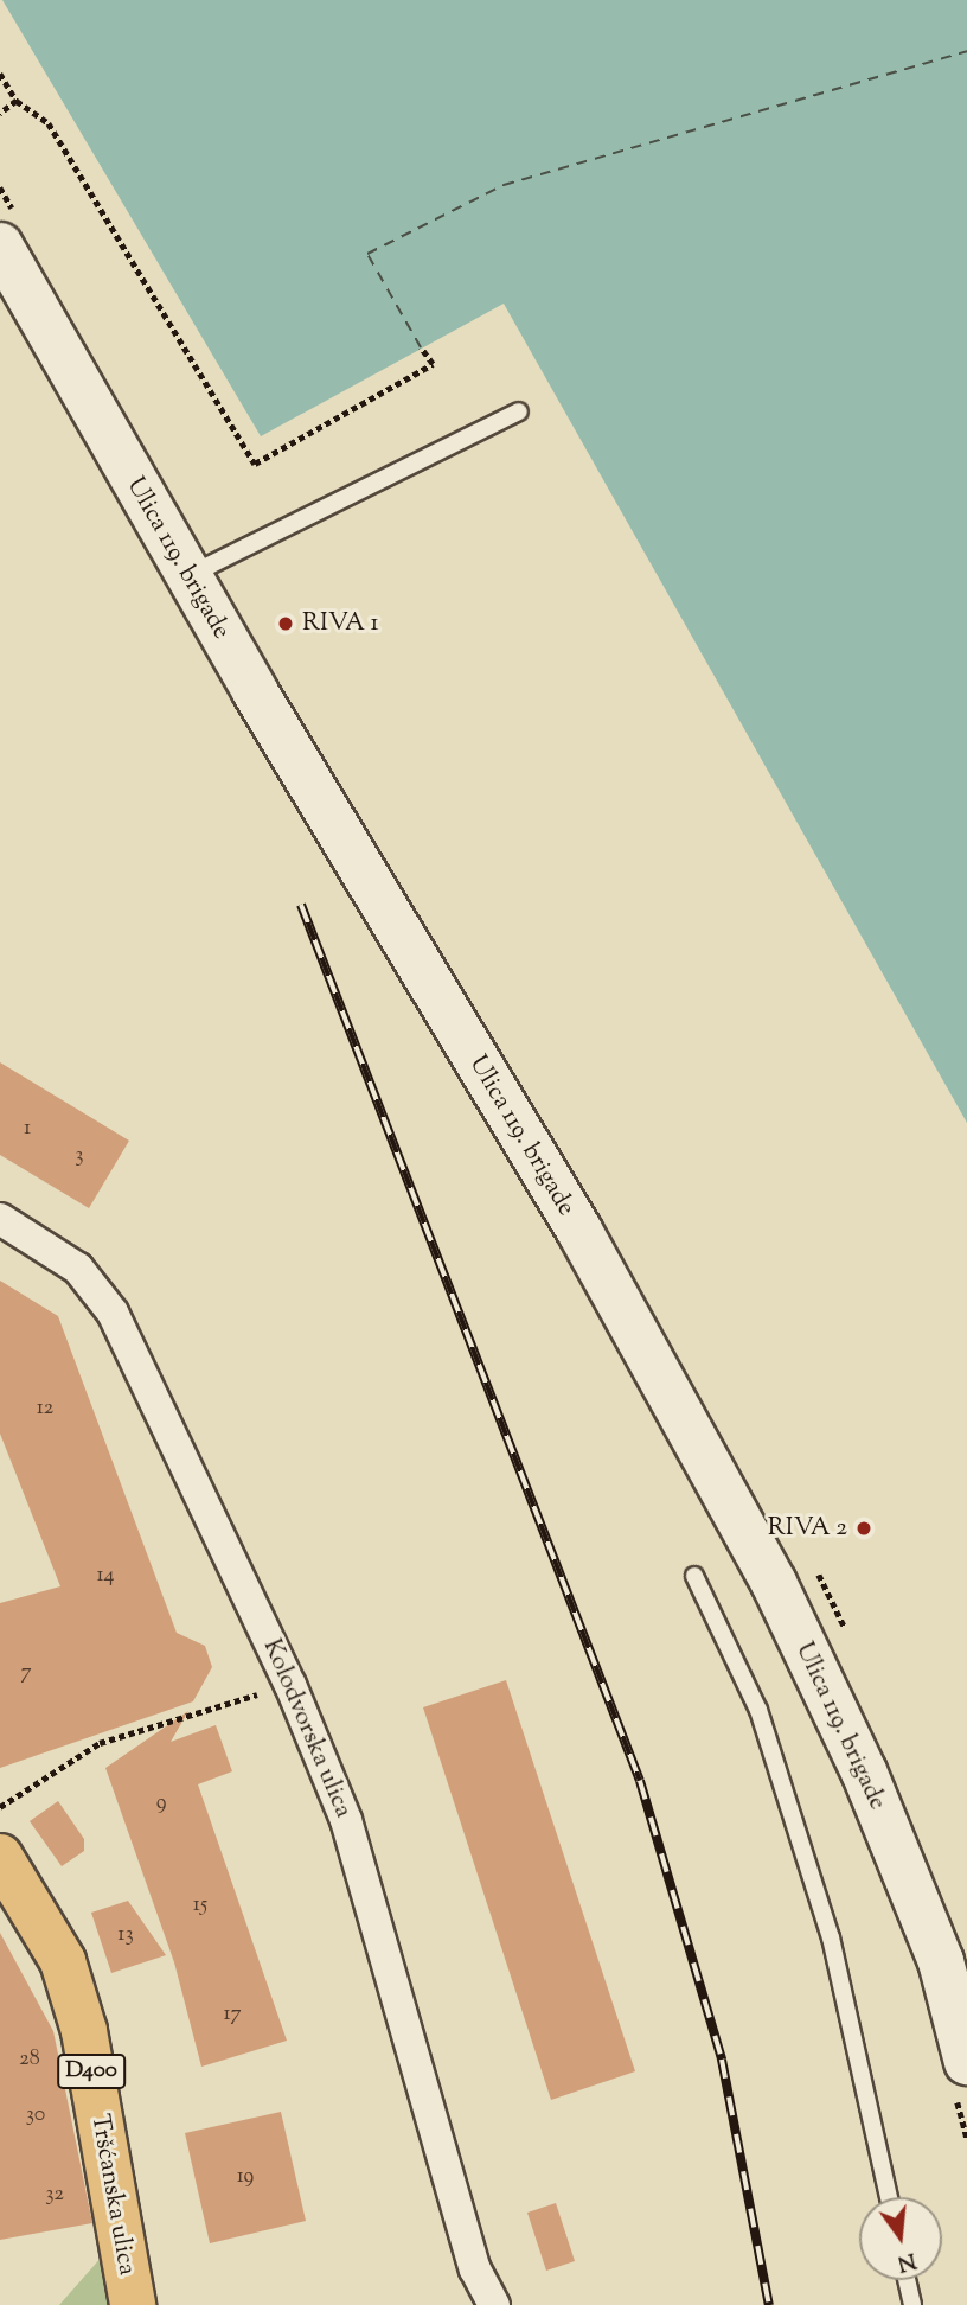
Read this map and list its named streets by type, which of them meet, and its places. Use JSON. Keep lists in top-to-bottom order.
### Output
{
  "streets": {
    "main road": ["Ulica 119. brigade", "D400", "Tršćanska ulica"],
    "street": ["Kolodvorska ulica"]
  },
  "places": ["RIVA 1", "RIVA 2"],
  "house_numbers": [
    "1",
    "3",
    "12",
    "14",
    "7",
    "9",
    "15",
    "13",
    "17",
    "28",
    "30",
    "19",
    "32"
  ],
  "north": "bottom"
}
